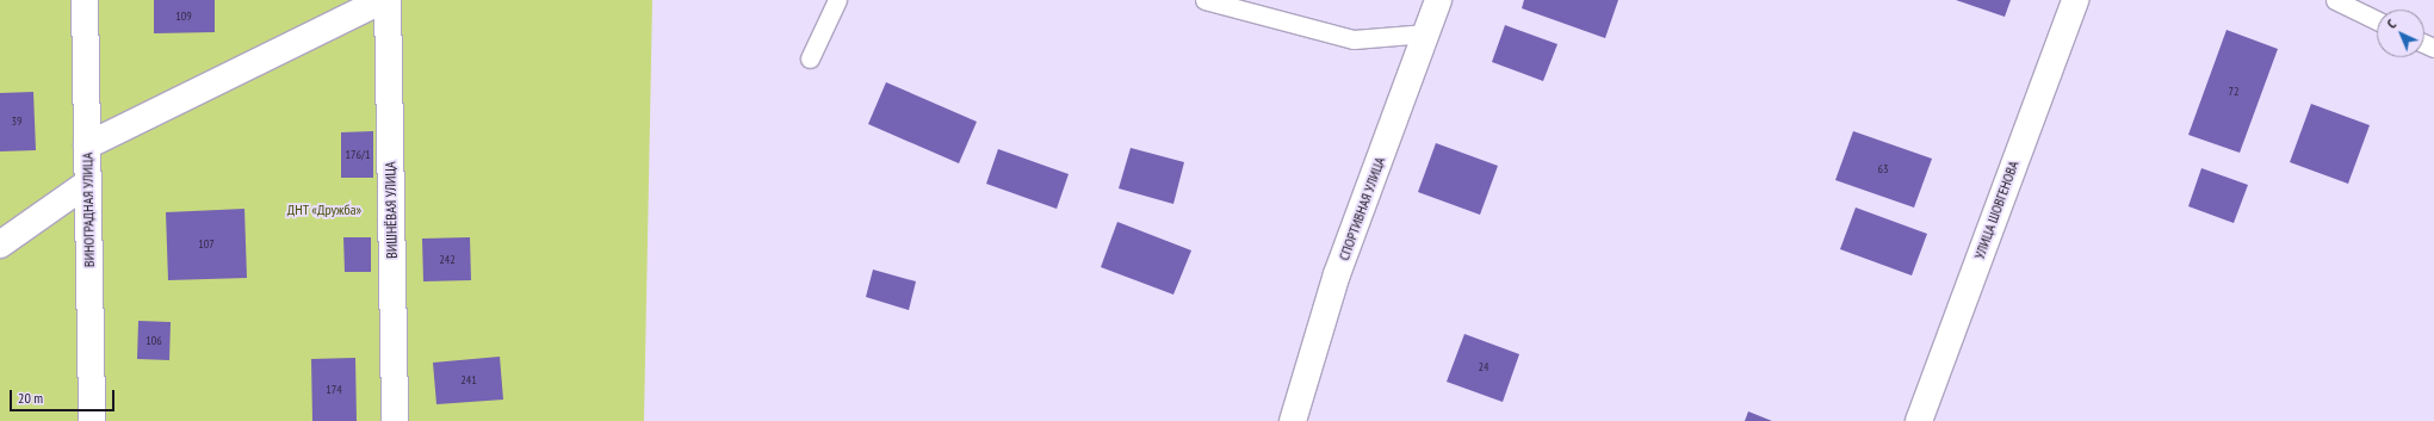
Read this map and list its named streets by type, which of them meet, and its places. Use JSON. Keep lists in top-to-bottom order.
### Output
{
  "streets": {
    "street": [
      "СПОРТИВНАЯ УЛИЦА",
      "ВИНОГРАДНАЯ УЛИЦА",
      "ВИШНЁВАЯ УЛИЦА",
      "УЛИЦА ШОВГЕНОВА"
    ]
  },
  "parks": ["ДНТ «Дружба»"],
  "house_numbers": [
    "109",
    "72",
    "39",
    "176/1",
    "63",
    "107",
    "242",
    "106",
    "24",
    "241",
    "174"
  ],
  "scale_bar": "20 m",
  "north": "top left"
}
